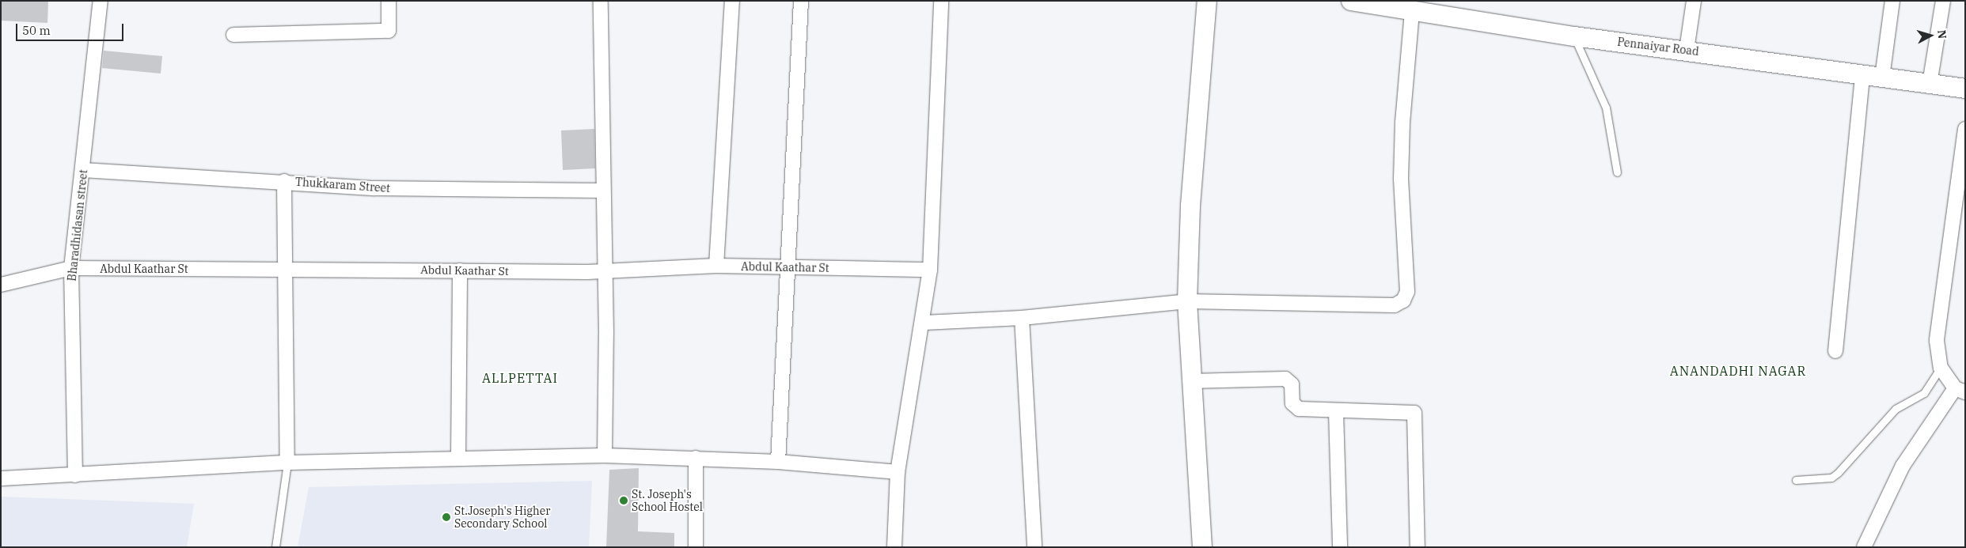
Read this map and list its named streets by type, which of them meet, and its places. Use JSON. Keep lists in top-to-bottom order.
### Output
{
  "streets": {
    "street": [
      "Pennaiyar Road",
      "Thukkaram Street",
      "Bharadhidasan street",
      "Abdul Kaathar St"
    ]
  },
  "crossings": [
    ["Thukkaram Street", "Bharadhidasan street"],
    ["Bharadhidasan street", "Abdul Kaathar St"]
  ],
  "districts": ["ANANDADHI NAGAR", "ALLPETTAI"],
  "places": ["St. Joseph's School Hostel", "St.Joseph's Higher Secondary School"],
  "scale_bar": "50 m",
  "north": "right"
}
